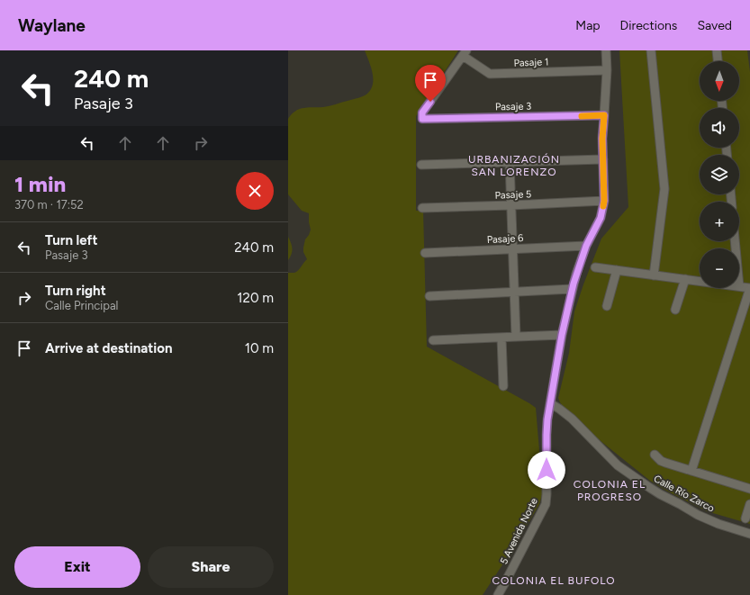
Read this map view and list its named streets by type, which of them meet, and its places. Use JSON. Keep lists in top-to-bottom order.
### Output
{
  "streets": {
    "street": [
      "Pasaje 1",
      "Pasaje 3",
      "Pasaje 5",
      "Pasaje 6",
      "Calle Río Zarco",
      "5 Avenida Norte"
    ]
  },
  "crossings": [
    ["Pasaje 1", "Pasaje 3"],
    ["Pasaje 1", "5 Avenida Norte"],
    ["Pasaje 3", "5 Avenida Norte"],
    ["Pasaje 5", "5 Avenida Norte"],
    ["Pasaje 6", "5 Avenida Norte"],
    ["Calle Río Zarco", "5 Avenida Norte"]
  ],
  "districts": ["URBANIZACIÓN SAN LORENZO", "COLONIA EL PROGRESO", "COLONIA EL BUFOLO"],
  "north": "bottom",
  "page": {
    "header": "Waylane",
    "nav": ["Map", "Directions", "Saved"],
    "turn": ["240 m", "Pasaje 3"],
    "map_buttons": ["+", "−"],
    "heading": ["1 min", "370 m · 17:52"],
    "list": [
      {
        "name": "Turn left",
        "note": "Pasaje 3",
        "value": "240 m"
      },
      {
        "name": "Turn right",
        "note": "Calle Principal",
        "value": "120 m"
      },
      {
        "name": "Arrive at destination",
        "value": "10 m"
      }
    ],
    "buttons": ["Exit", "Share"]
  }
}
